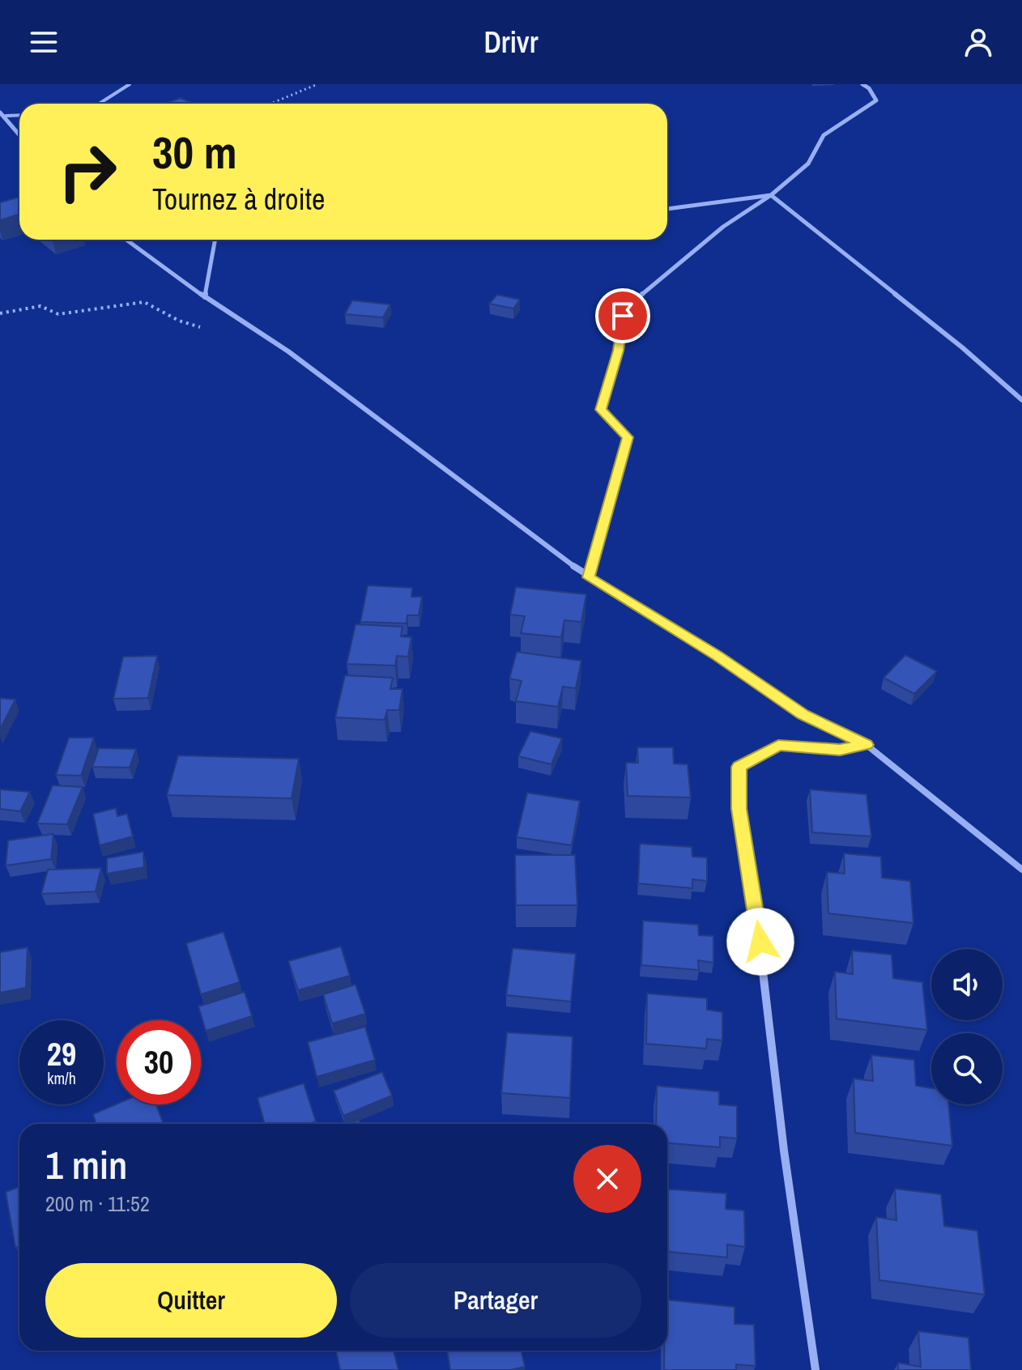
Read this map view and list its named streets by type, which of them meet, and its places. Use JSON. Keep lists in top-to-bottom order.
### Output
{
  "page": {
    "header": "Drivr",
    "turn": ["30 m", "Tournez à droite"],
    "speed": "29 km/h",
    "limit": "30",
    "heading": ["1 min", "200 m · 11:52"],
    "buttons": ["Quitter", "Partager"]
  }
}
